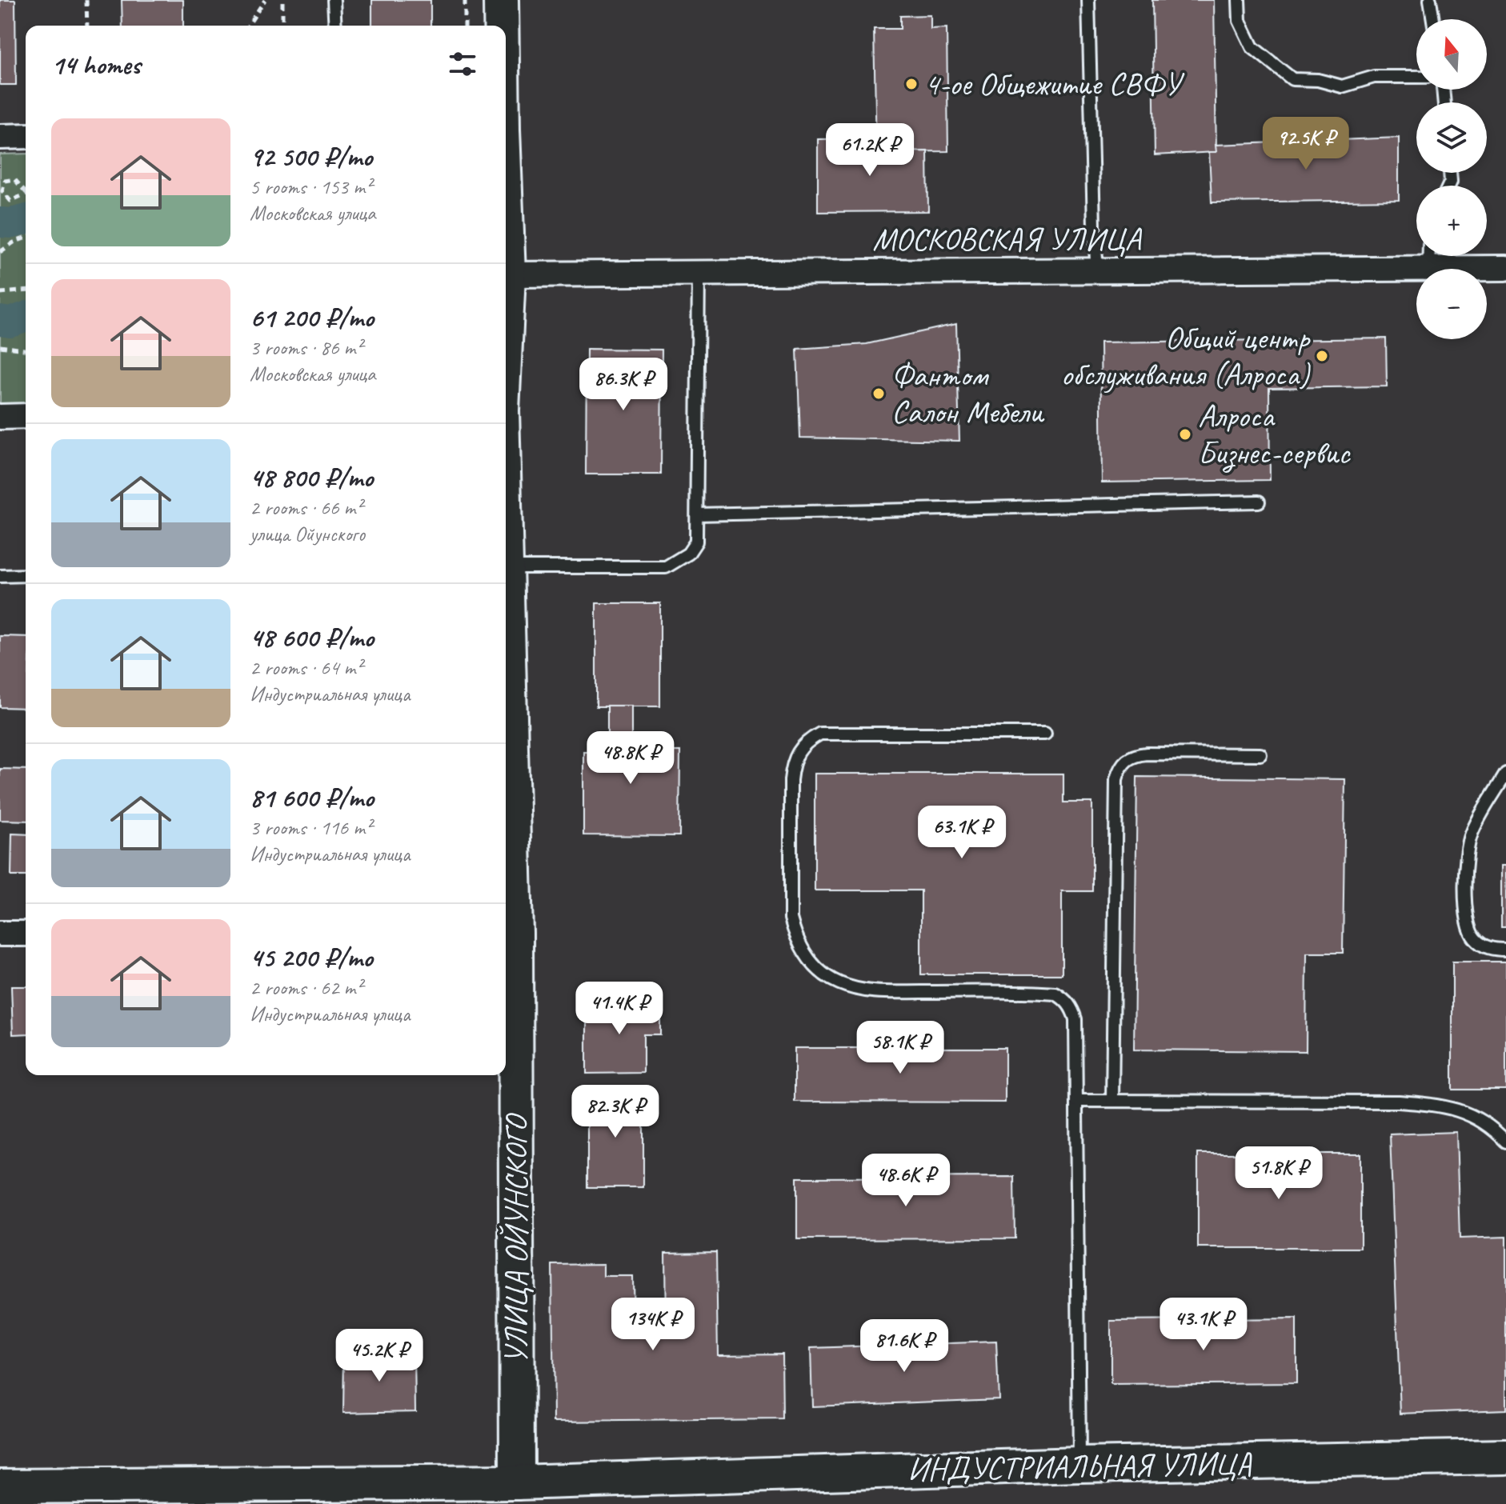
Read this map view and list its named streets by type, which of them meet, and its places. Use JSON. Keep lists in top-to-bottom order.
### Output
{
  "streets": {
    "main road": ["УЛИЦА ОЙУНСКОГО", "ИНДУСТРИАЛЬНАЯ УЛИЦА"],
    "street": ["МОСКОВСКАЯ УЛИЦА"]
  },
  "crossings": [
    ["МОСКОВСКАЯ УЛИЦА", "УЛИЦА ОЙУНСКОГО"],
    ["УЛИЦА ОЙУНСКОГО", "ИНДУСТРИАЛЬНАЯ УЛИЦА"]
  ],
  "places": [
    "4-ое Общежитие СВФУ",
    "Общий центр обслуживания (Алроса)",
    "Фантом Салон Мебели",
    "Алроса Бизнес-сервис"
  ],
  "north": "top",
  "page": {
    "map_buttons": ["+", "−"],
    "heading": "14 homes",
    "list": [
      {
        "name": "92 500 ₽/mo",
        "note": "5 rooms · 153 m² · Московская улица"
      },
      {
        "name": "61 200 ₽/mo",
        "note": "3 rooms · 86 m² · Московская улица"
      },
      {
        "name": "48 800 ₽/mo",
        "note": "2 rooms · 66 m² · улица Ойунского"
      },
      {
        "name": "48 600 ₽/mo",
        "note": "2 rooms · 64 m² · Индустриальная улица"
      },
      {
        "name": "81 600 ₽/mo",
        "note": "3 rooms · 116 m² · Индустриальная улица"
      },
      {
        "name": "45 200 ₽/mo",
        "note": "2 rooms · 62 m² · Индустриальная улица"
      }
    ],
    "price": [
      "92.5K ₽",
      "61.2K ₽",
      "86.3K ₽",
      "48.8K ₽",
      "63.1K ₽",
      "41.4K ₽",
      "58.1K ₽",
      "82.3K ₽",
      "51.8K ₽",
      "48.6K ₽",
      "134K ₽",
      "43.1K ₽",
      "81.6K ₽",
      "45.2K ₽"
    ]
  }
}
